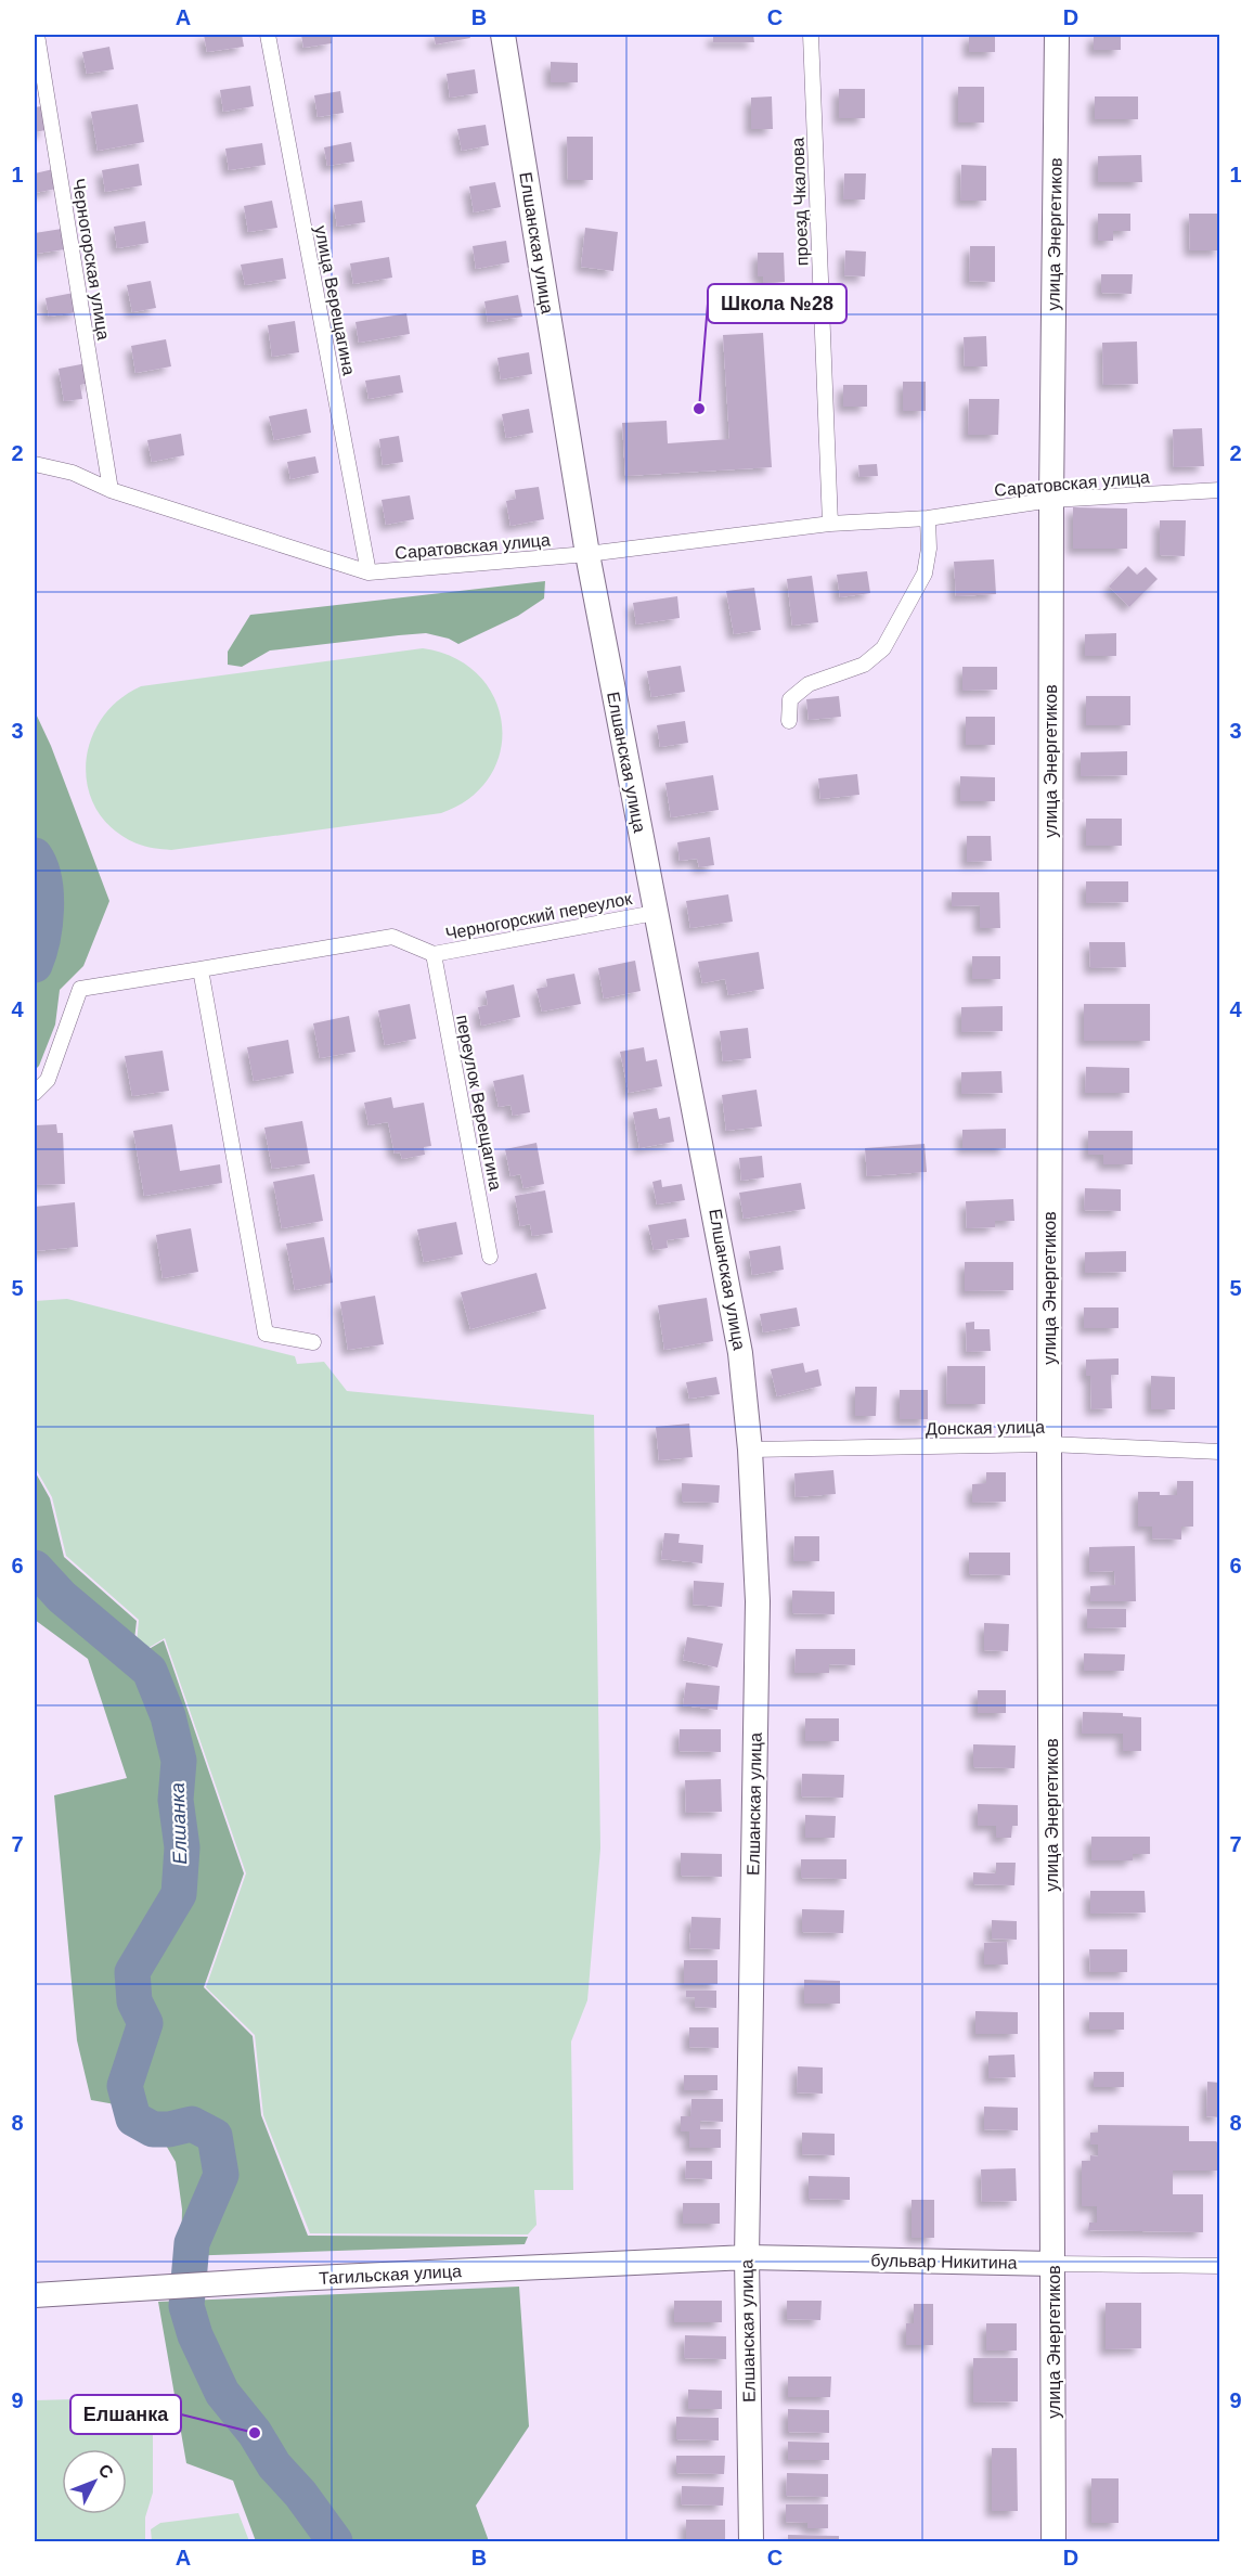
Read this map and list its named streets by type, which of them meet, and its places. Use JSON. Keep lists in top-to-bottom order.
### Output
{
  "streets": {
    "main road": [
      "улица Энергетиков",
      "Елшанская улица",
      "бульвар Никитина",
      "Тагильская улица"
    ],
    "street": [
      "проезд Чкалова",
      "Черногорская улица",
      "улица Верещагина",
      "Саратовская улица",
      "Черногорский переулок",
      "переулок Верещагина",
      "Донская улица"
    ]
  },
  "crossings": [
    ["проезд Чкалова", "Саратовская улица"],
    ["улица Энергетиков", "Саратовская улица"],
    ["улица Энергетиков", "Донская улица"],
    ["улица Энергетиков", "бульвар Никитина"],
    ["Елшанская улица", "Саратовская улица"],
    ["Елшанская улица", "Черногорский переулок"],
    ["Елшанская улица", "Донская улица"],
    ["Елшанская улица", "бульвар Никитина"],
    ["Елшанская улица", "Тагильская улица"],
    ["Черногорская улица", "Саратовская улица"],
    ["улица Верещагина", "Саратовская улица"],
    ["Черногорский переулок", "переулок Верещагина"],
    ["бульвар Никитина", "Тагильская улица"]
  ],
  "water": ["Елшанка"],
  "places": ["Школа №28", "Елшанка"],
  "north": "top right",
  "grid": {
    "columns": [
      "A",
      "B",
      "C",
      "D"
    ],
    "rows": [
      "1",
      "2",
      "3",
      "4",
      "5",
      "6",
      "7",
      "8",
      "9"
    ]
  }
}
